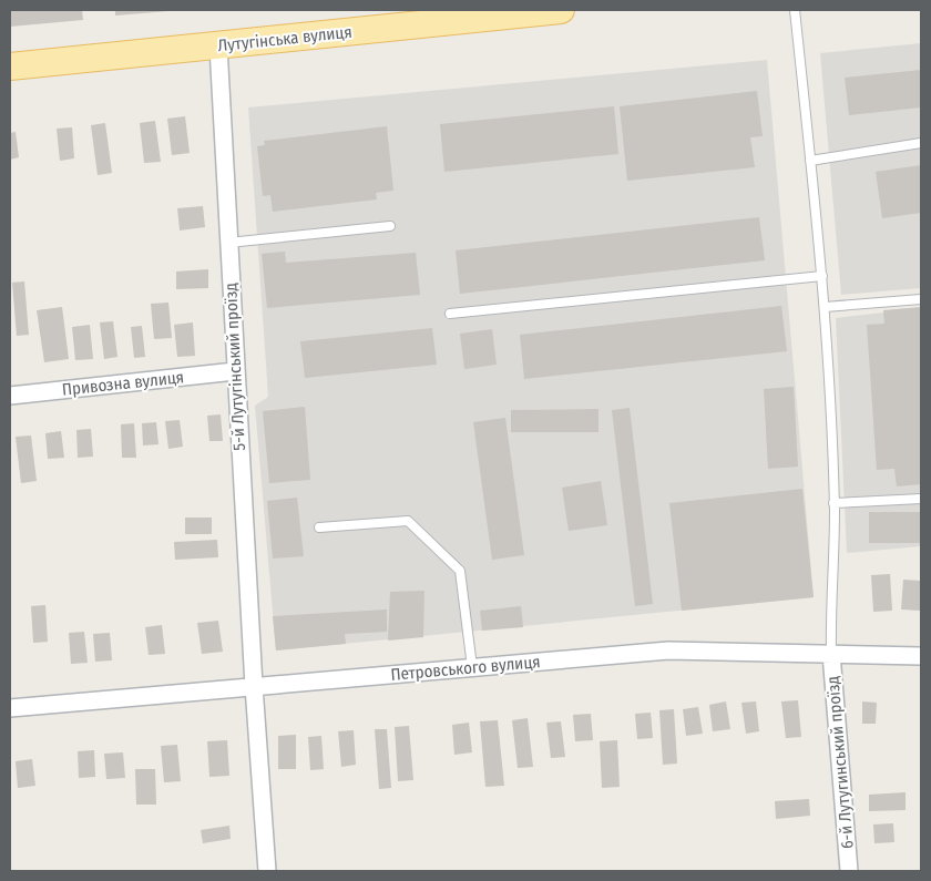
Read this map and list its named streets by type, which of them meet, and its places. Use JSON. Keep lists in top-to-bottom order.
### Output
{
  "streets": {
    "main road": ["Лутугінська вулиця"],
    "street": [
      "5-й Лутугінський проїзд",
      "Привозна вулиця",
      "Петровського вулиця",
      "6-й Лутугинський проїзд"
    ]
  },
  "crossings": [
    ["Лутугінська вулиця", "5-й Лутугінський проїзд"],
    ["5-й Лутугінський проїзд", "Привозна вулиця"],
    ["5-й Лутугінський проїзд", "Петровського вулиця"],
    ["Петровського вулиця", "6-й Лутугинський проїзд"]
  ]
}
